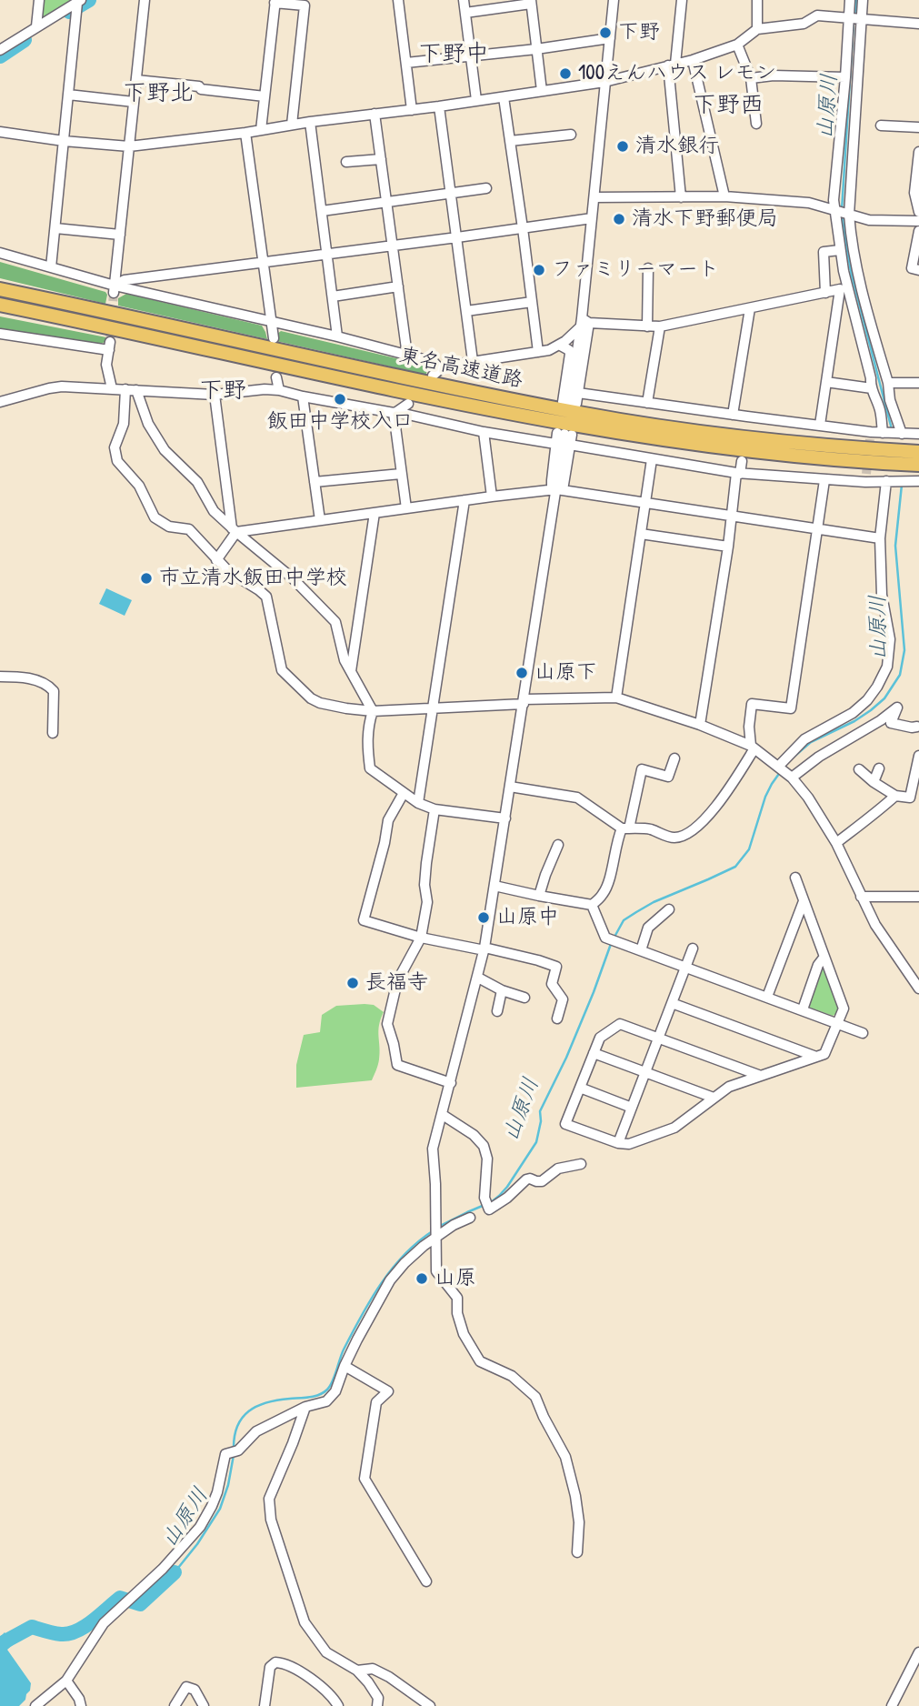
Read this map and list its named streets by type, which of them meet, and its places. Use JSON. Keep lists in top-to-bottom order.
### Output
{
  "streets": {
    "highway": ["東名高速道路"]
  },
  "districts": [
    "下野中",
    "下野北",
    "下野西",
    "下野"
  ],
  "water": ["山原川"],
  "places": [
    "下野",
    "100えんハウス レモン",
    "清水銀行",
    "清水下野郵便局",
    "ファミリーマート",
    "飯田中学校入口",
    "市立清水飯田中学校",
    "山原下",
    "山原中",
    "長福寺",
    "山原"
  ]
}
